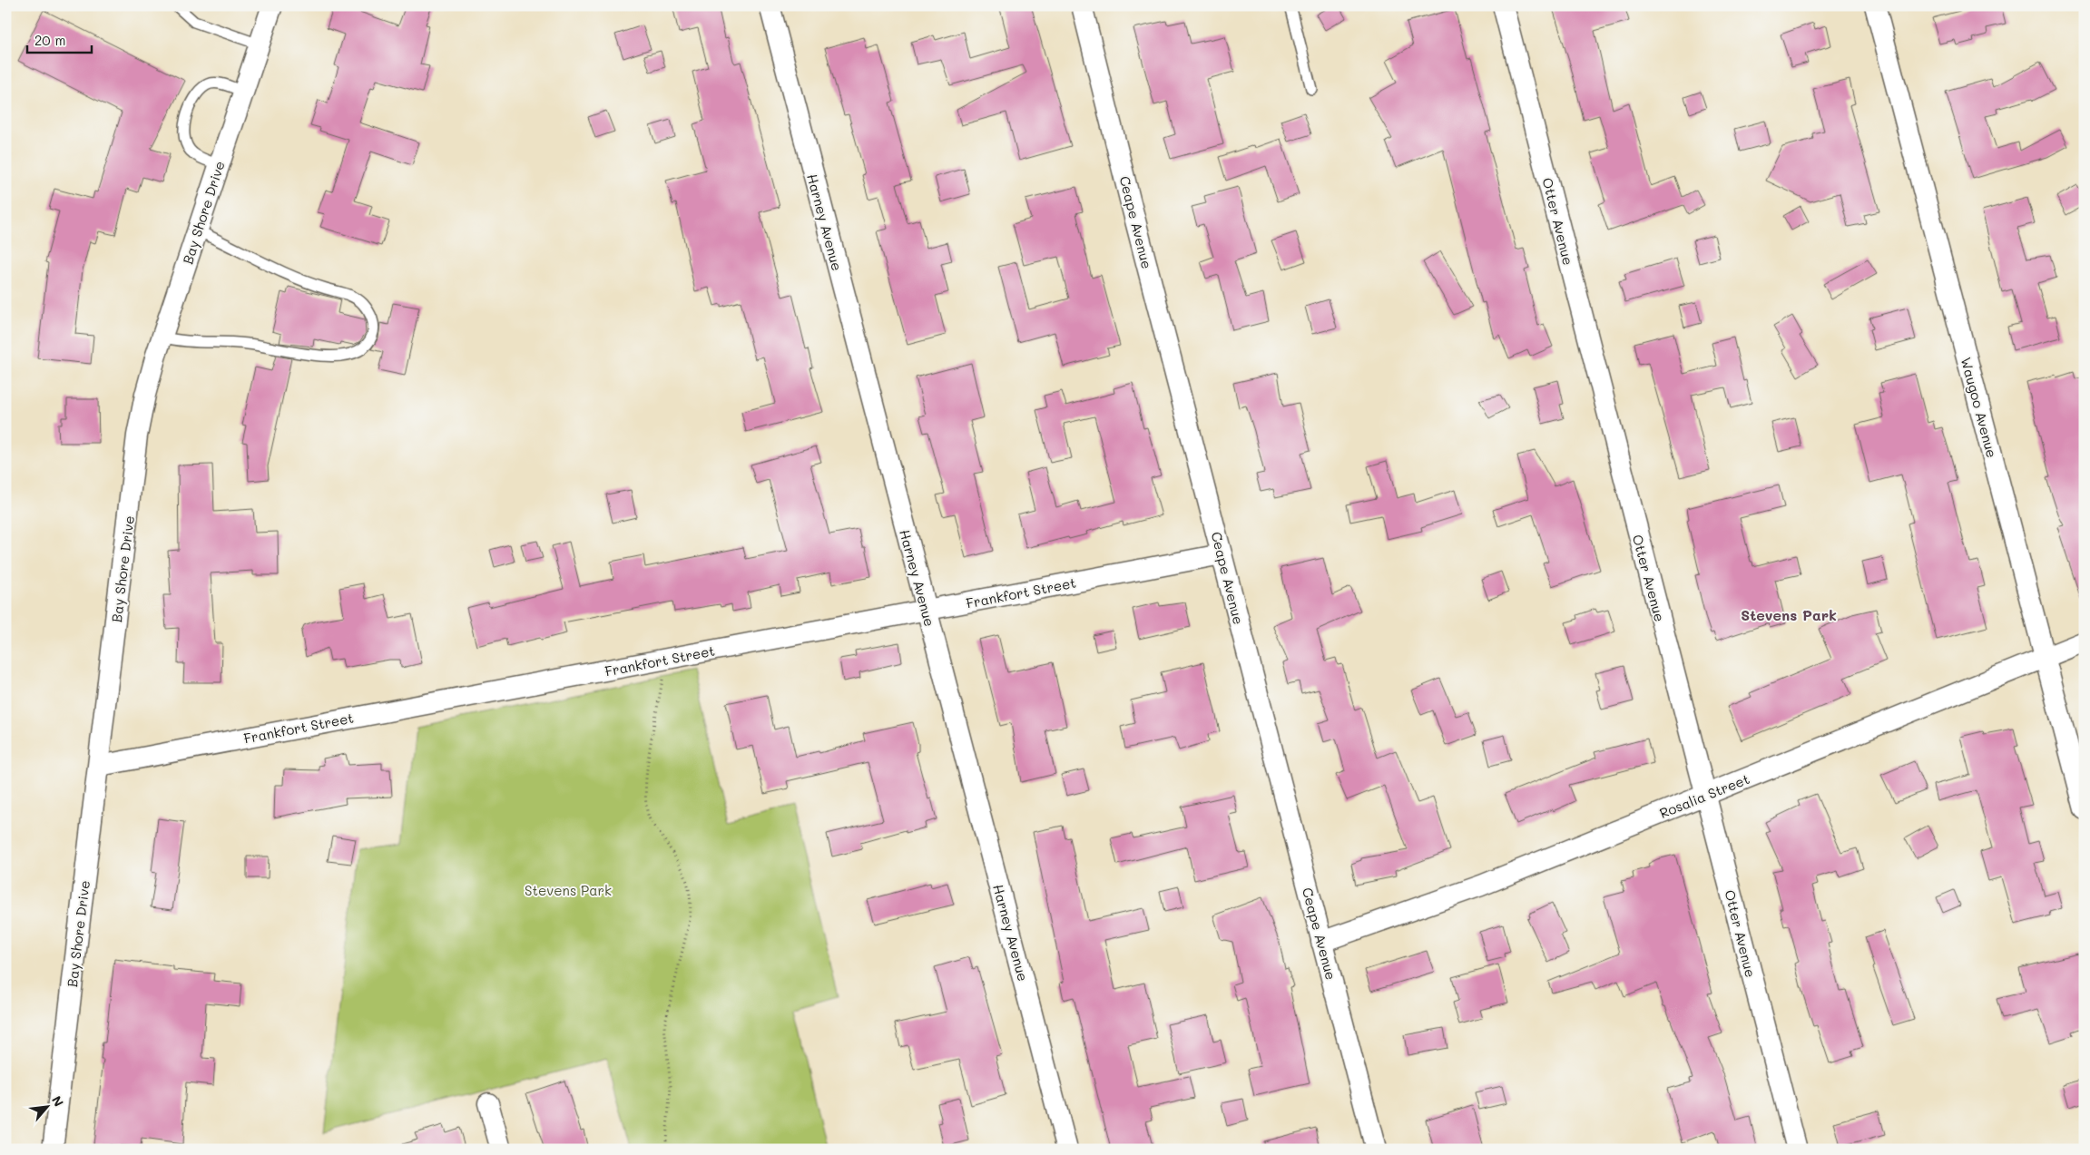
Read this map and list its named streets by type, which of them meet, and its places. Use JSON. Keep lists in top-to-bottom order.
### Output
{
  "streets": {
    "street": [
      "Bay Shore Drive",
      "Otter Avenue",
      "Harney Avenue",
      "Ceape Avenue",
      "Waugoo Avenue",
      "Frankfort Street",
      "Rosalia Street"
    ]
  },
  "crossings": [
    ["Bay Shore Drive", "Frankfort Street"],
    ["Otter Avenue", "Rosalia Street"],
    ["Harney Avenue", "Frankfort Street"],
    ["Ceape Avenue", "Frankfort Street"],
    ["Ceape Avenue", "Rosalia Street"],
    ["Waugoo Avenue", "Rosalia Street"]
  ],
  "districts": ["Stevens Park"],
  "parks": ["Stevens Park"],
  "scale_bar": "20 m",
  "north": "top right"
}
